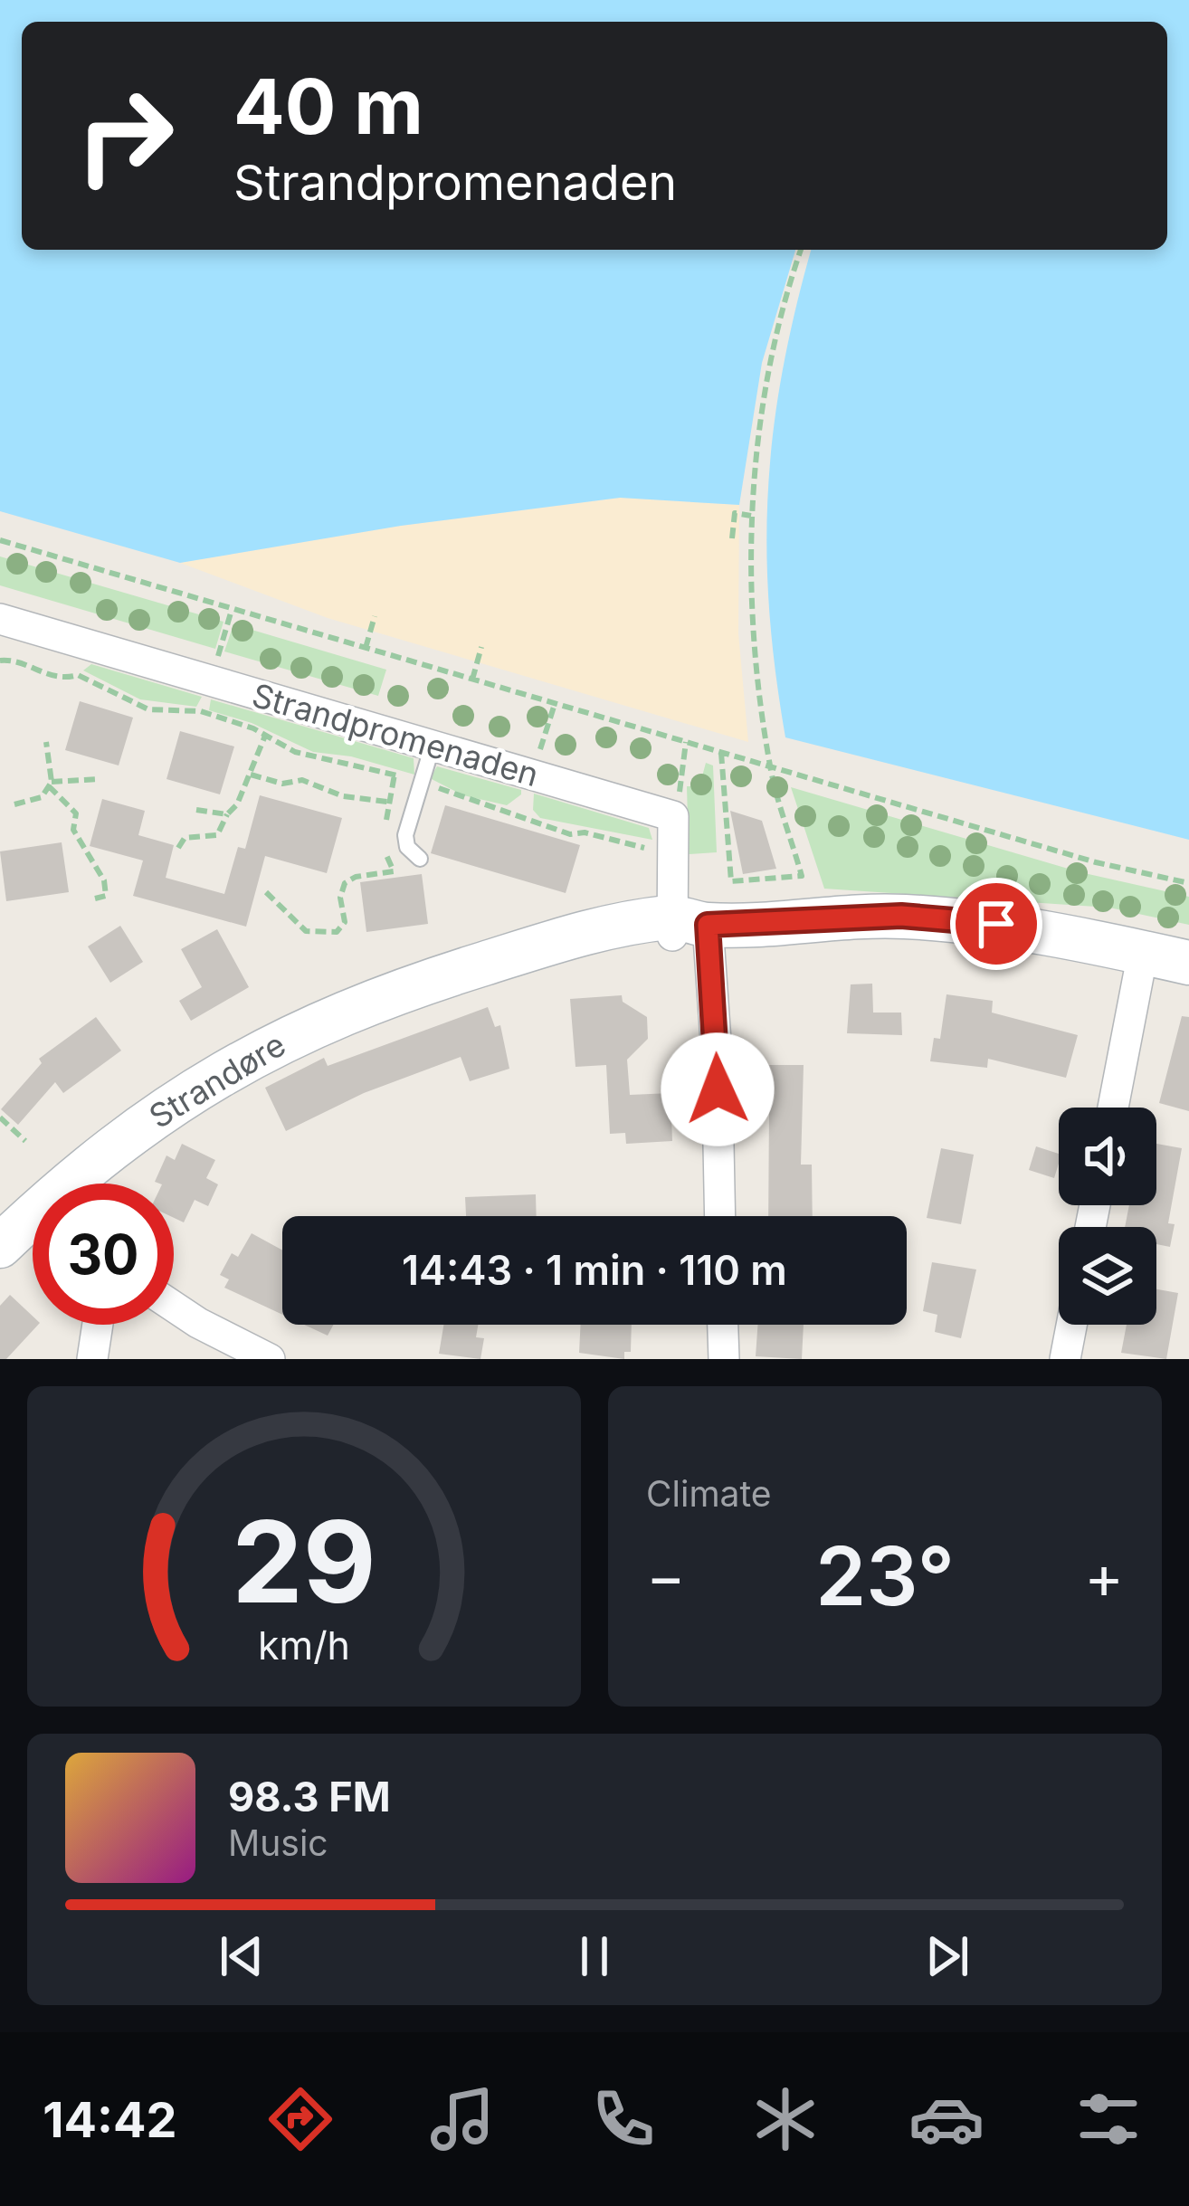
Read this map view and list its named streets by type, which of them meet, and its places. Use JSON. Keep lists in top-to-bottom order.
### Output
{
  "streets": {
    "street": ["Strandpromenaden", "Strandøre"]
  },
  "page": {
    "turn": ["40 m", "Strandpromenaden"],
    "limit": "30",
    "trip": "14:43 · 1 min · 110 m",
    "tile": "Climate",
    "heat": ["−", "23°", "+"],
    "song": ["98.3 FM", "Music"],
    "tabs": "14:42",
    "gauge": ["29", "km/h"]
  }
}
